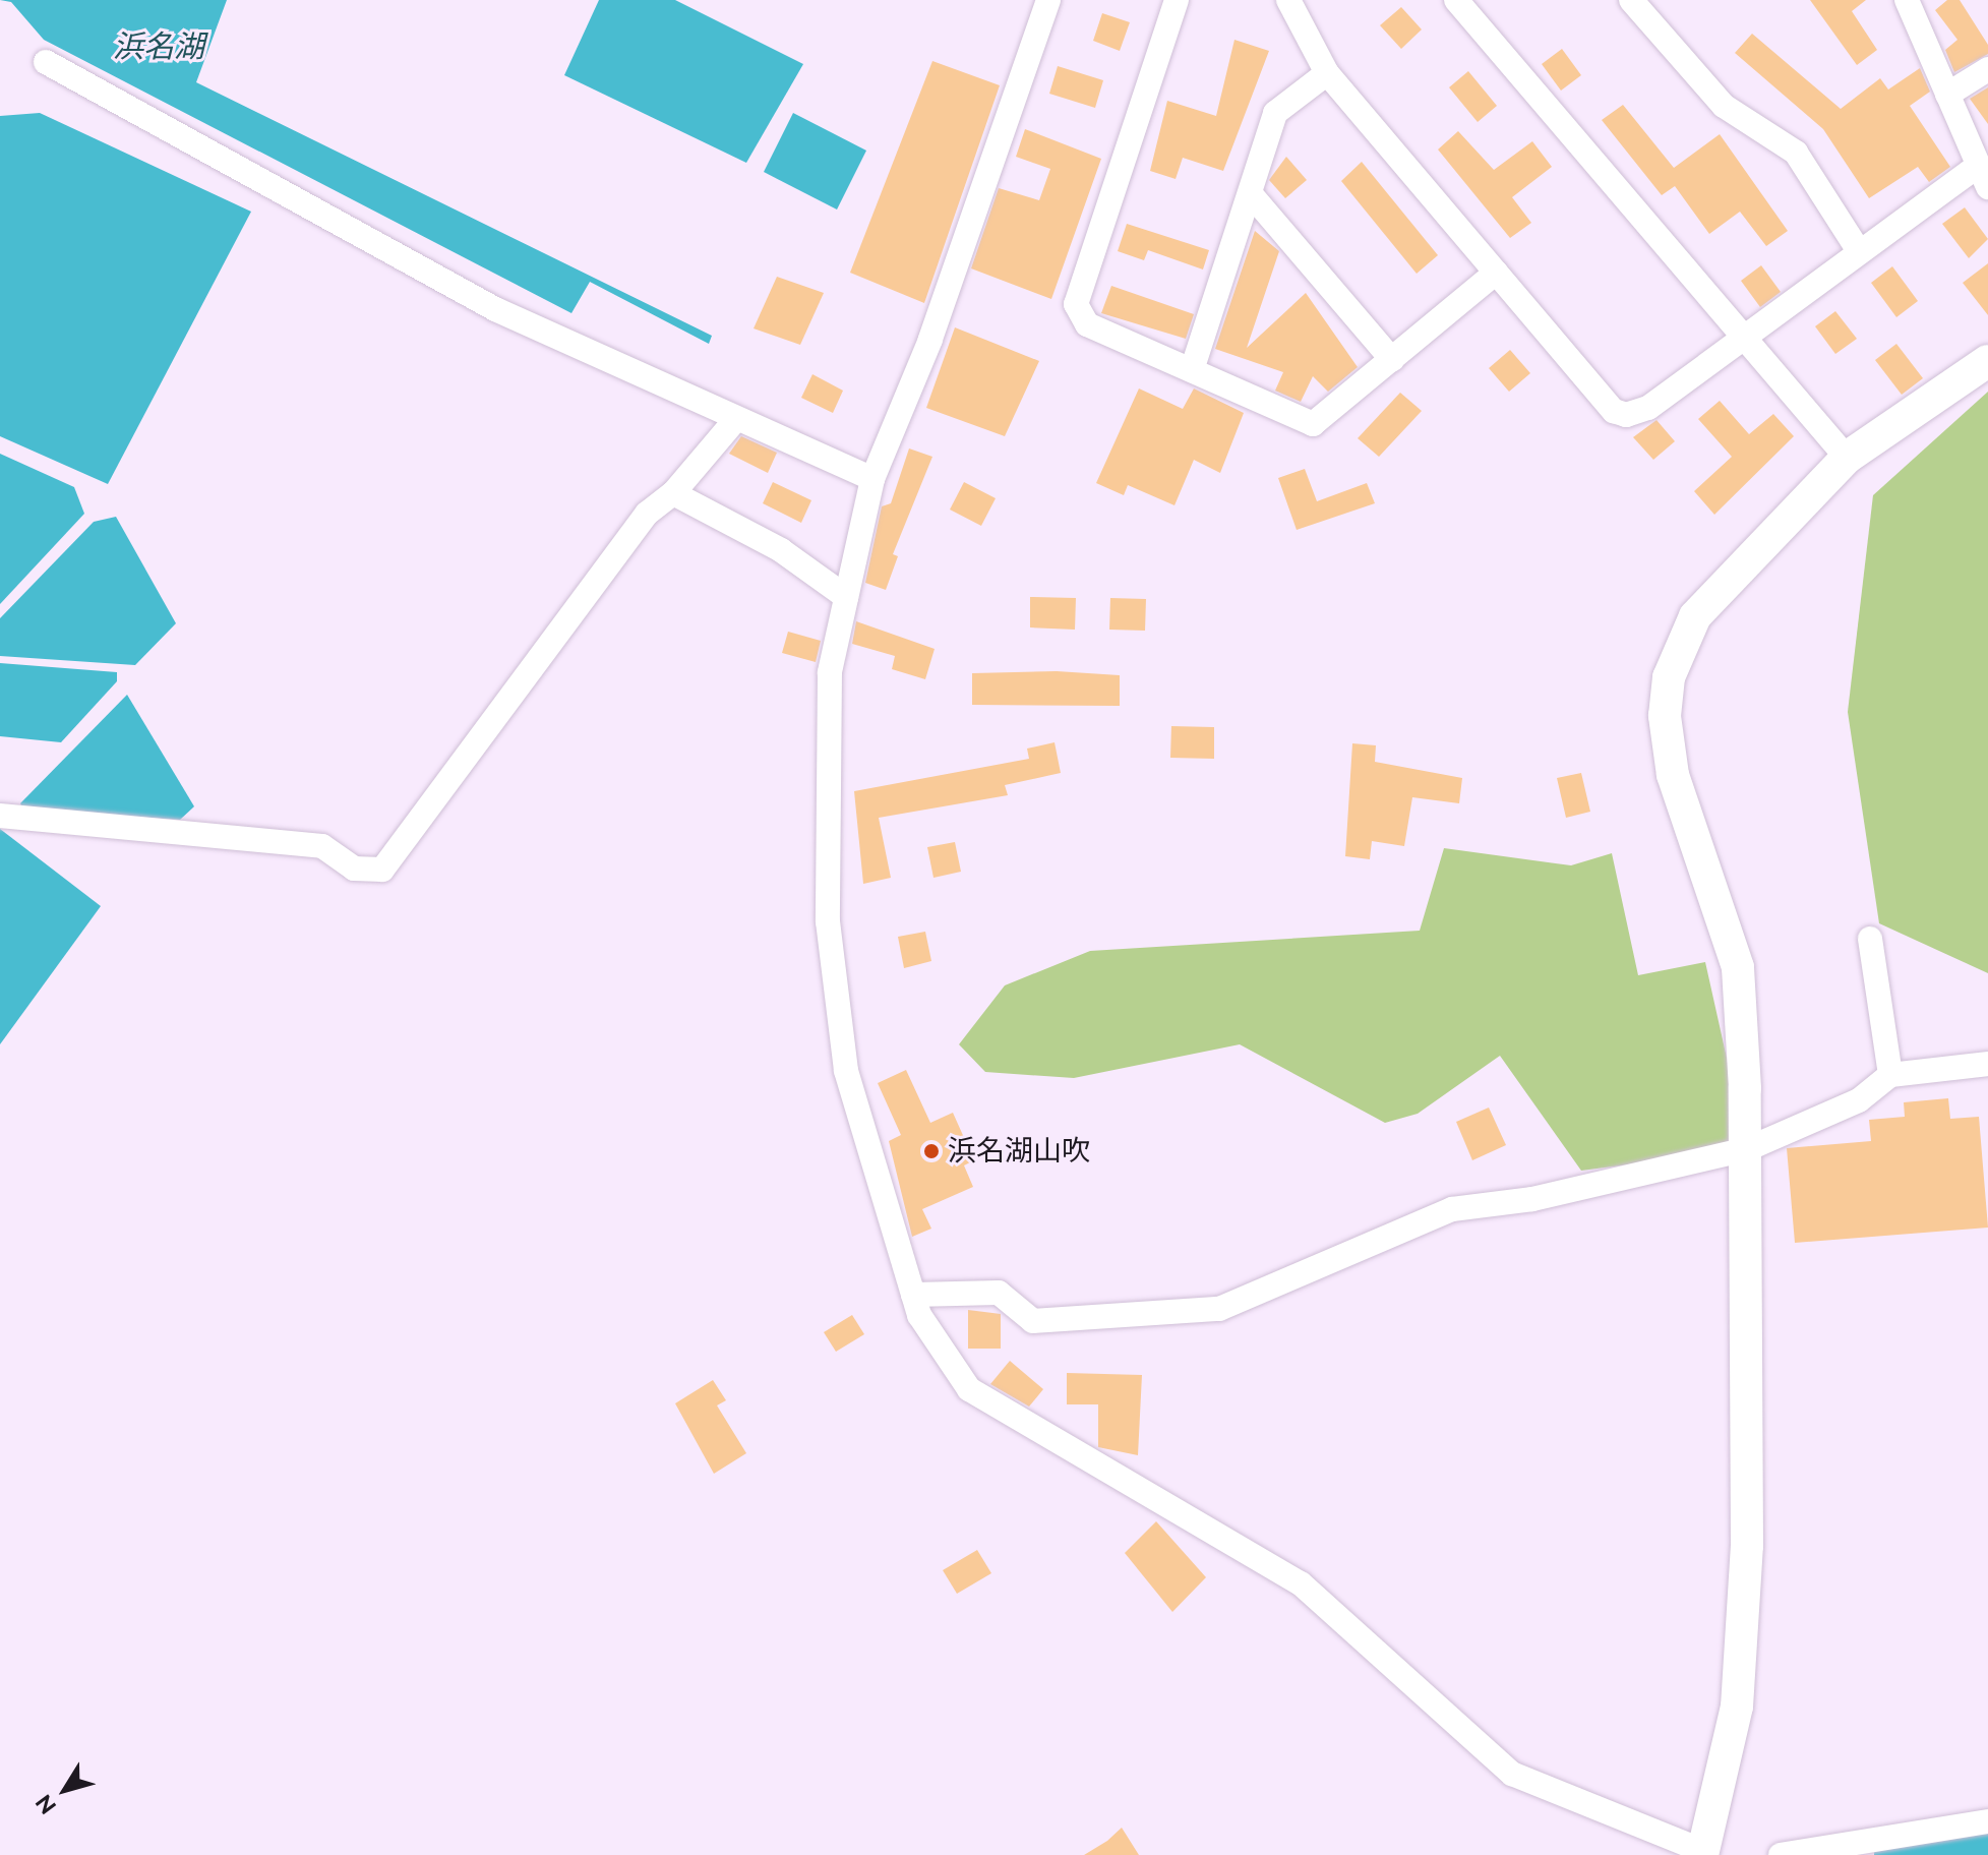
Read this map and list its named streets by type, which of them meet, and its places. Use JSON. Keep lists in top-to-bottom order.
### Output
{
  "water": ["浜名湖"],
  "places": ["浜名湖山吹"],
  "north": "bottom left"
}
